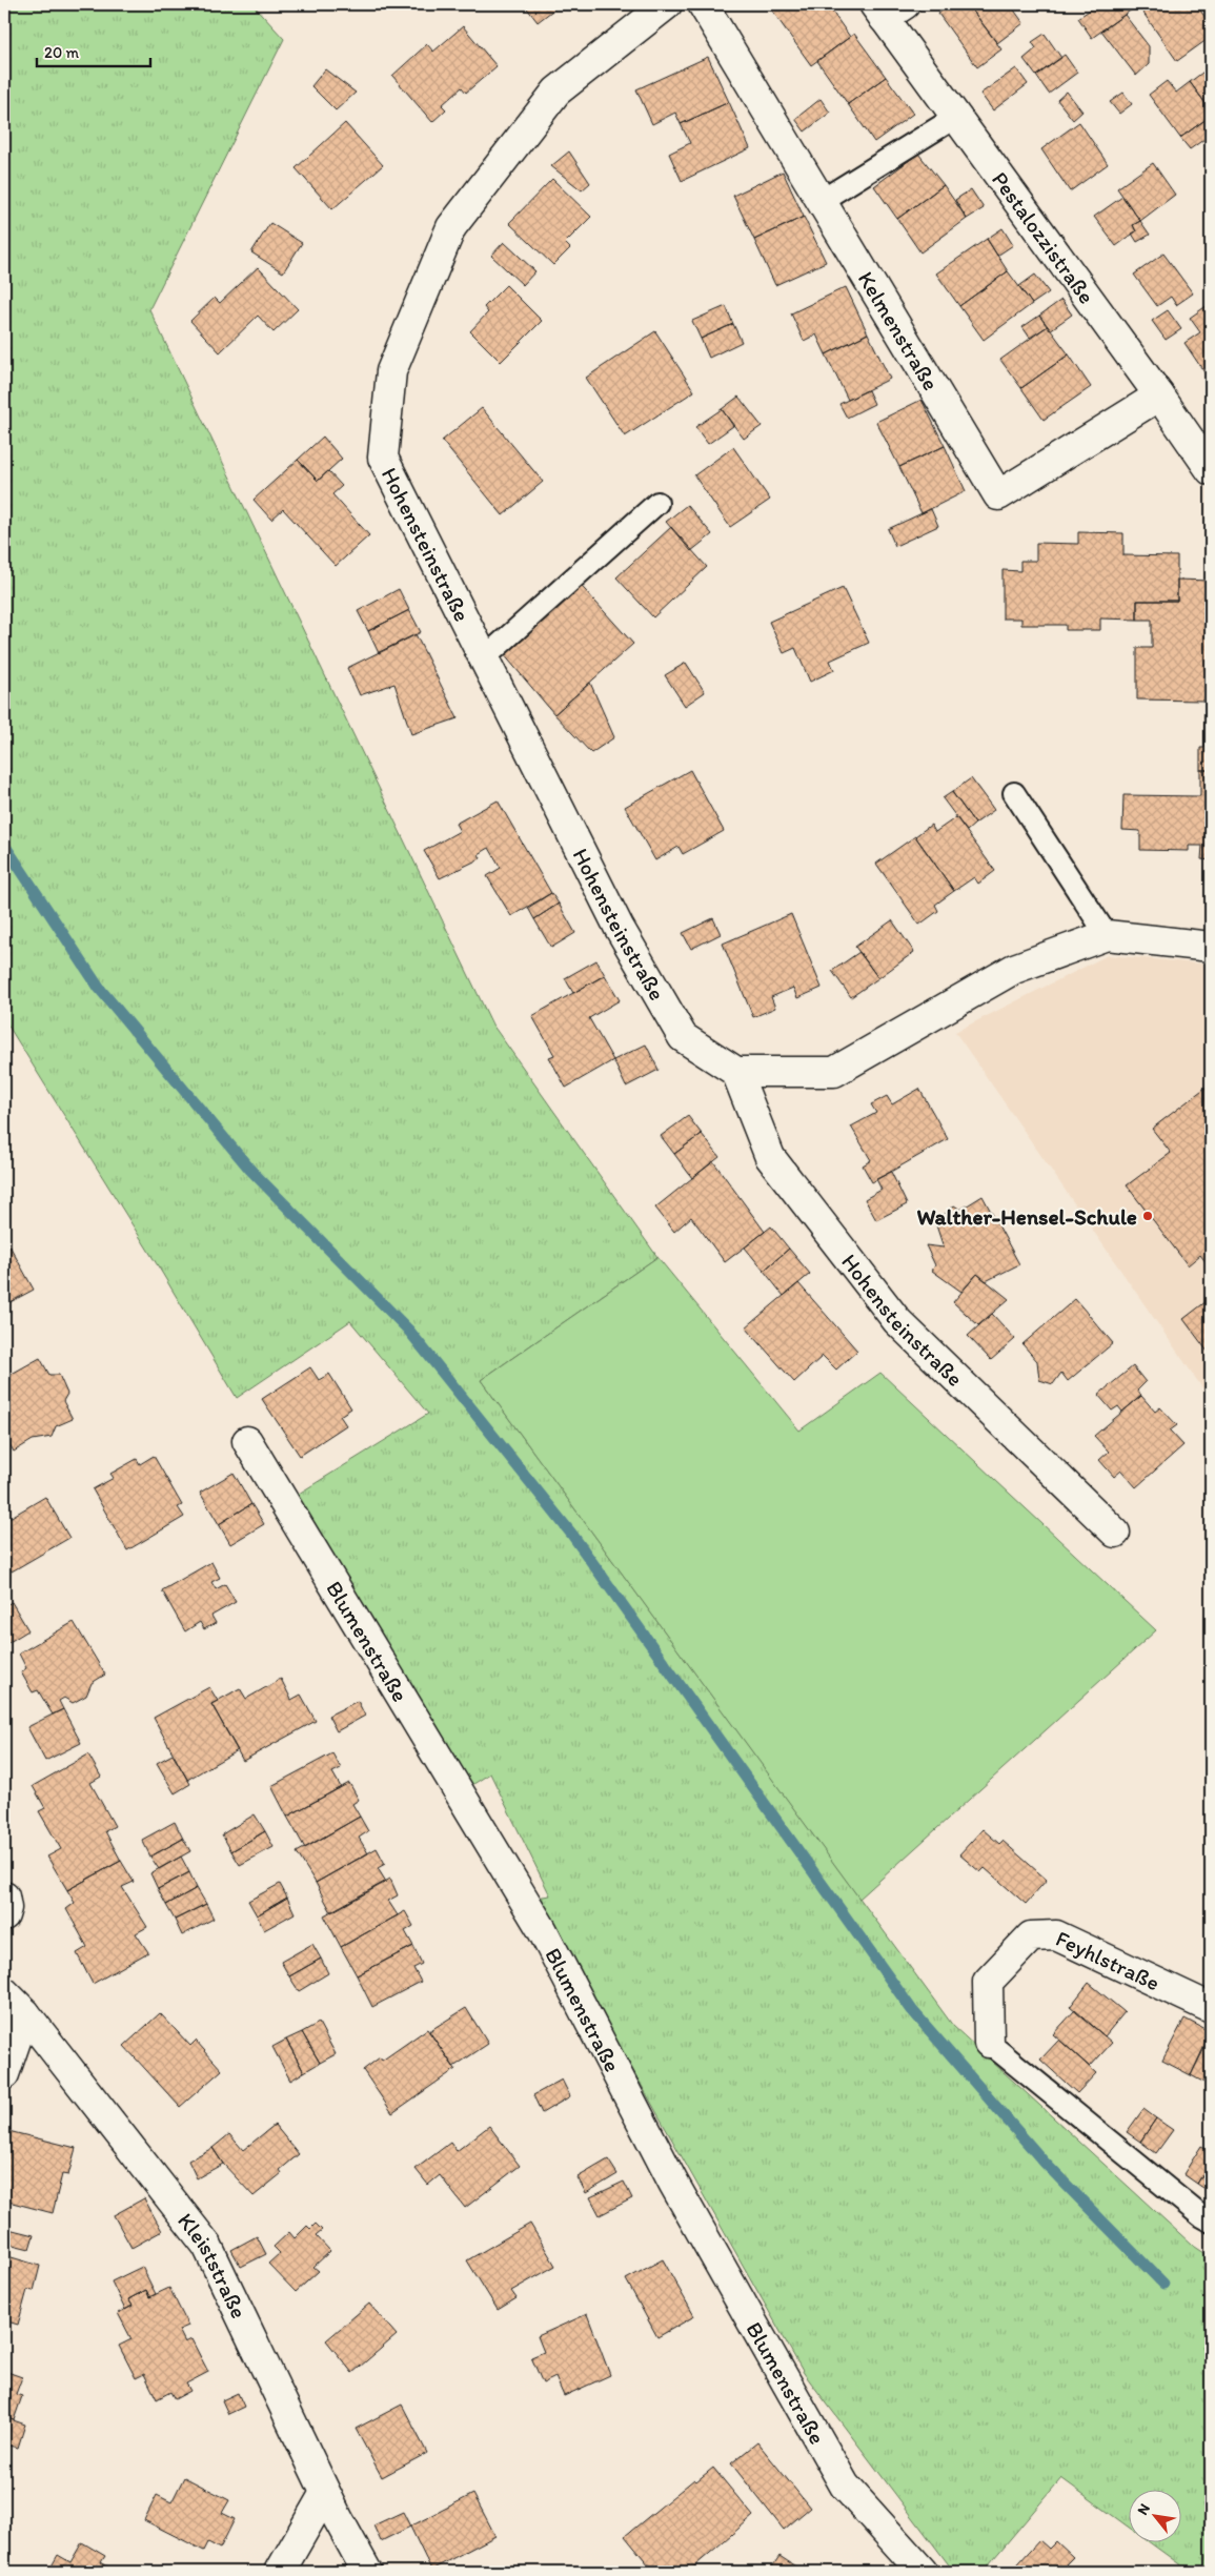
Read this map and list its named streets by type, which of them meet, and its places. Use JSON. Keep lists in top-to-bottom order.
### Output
{
  "streets": {
    "street": [
      "Pestalozzistraße",
      "Kelmenstraße",
      "Hohensteinstraße",
      "Blumenstraße",
      "Feyhlstraße",
      "Kleiststraße"
    ]
  },
  "crossings": [
    ["Pestalozzistraße", "Kelmenstraße"]
  ],
  "places": ["Walther-Hensel-Schule"],
  "scale_bar": "20 m",
  "north": "top left"
}
